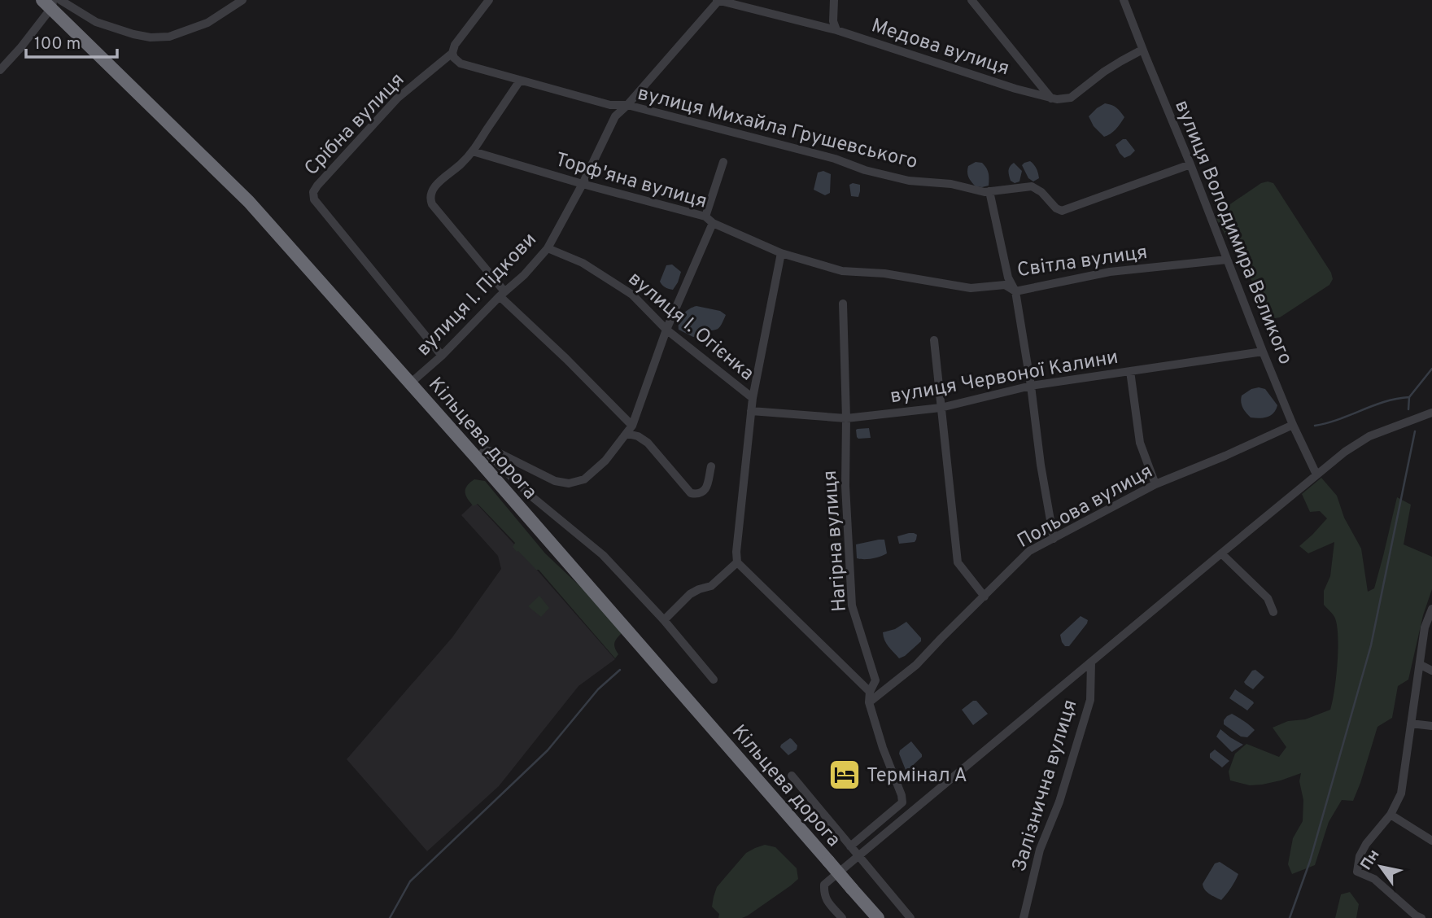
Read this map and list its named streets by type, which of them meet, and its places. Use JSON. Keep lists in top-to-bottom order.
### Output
{
  "streets": {
    "highway": ["Кільцева дорога"],
    "street": [
      "Медова вулиця",
      "Срібна вулиця",
      "вулиця Михайла Грушевського",
      "Торф'яна вулиця",
      "вулиця Володимира Великого",
      "Світла вулиця",
      "вулиця І. Підкови",
      "вулиця І. Огієнка",
      "вулиця Червоної Калини",
      "Польова вулиця",
      "Нагірна вулиця",
      "Залізнична вулиця"
    ]
  },
  "crossings": [
    ["Медова вулиця", "вулиця Володимира Великого"],
    ["Медова вулиця", "вулиця І. Підкови"],
    ["Срібна вулиця", "вулиця Михайла Грушевського"],
    ["Срібна вулиця", "вулиця І. Підкови"],
    ["вулиця Михайла Грушевського", "вулиця Володимира Великого"],
    ["вулиця Михайла Грушевського", "вулиця І. Підкови"],
    ["Торф'яна вулиця", "Світла вулиця"],
    ["Торф'яна вулиця", "вулиця І. Підкови"],
    ["вулиця Володимира Великого", "Світла вулиця"],
    ["вулиця Володимира Великого", "вулиця Червоної Калини"],
    ["вулиця Володимира Великого", "Польова вулиця"],
    ["вулиця Володимира Великого", "Залізнична вулиця"],
    ["вулиця І. Підкови", "вулиця І. Огієнка"],
    ["вулиця І. Підкови", "Кільцева дорога"],
    ["вулиця Червоної Калини", "Нагірна вулиця"],
    ["Польова вулиця", "Нагірна вулиця"]
  ],
  "places": {
    "hotel": ["Термінал А"]
  },
  "scale_bar": "100 m",
  "north": "top left"
}
